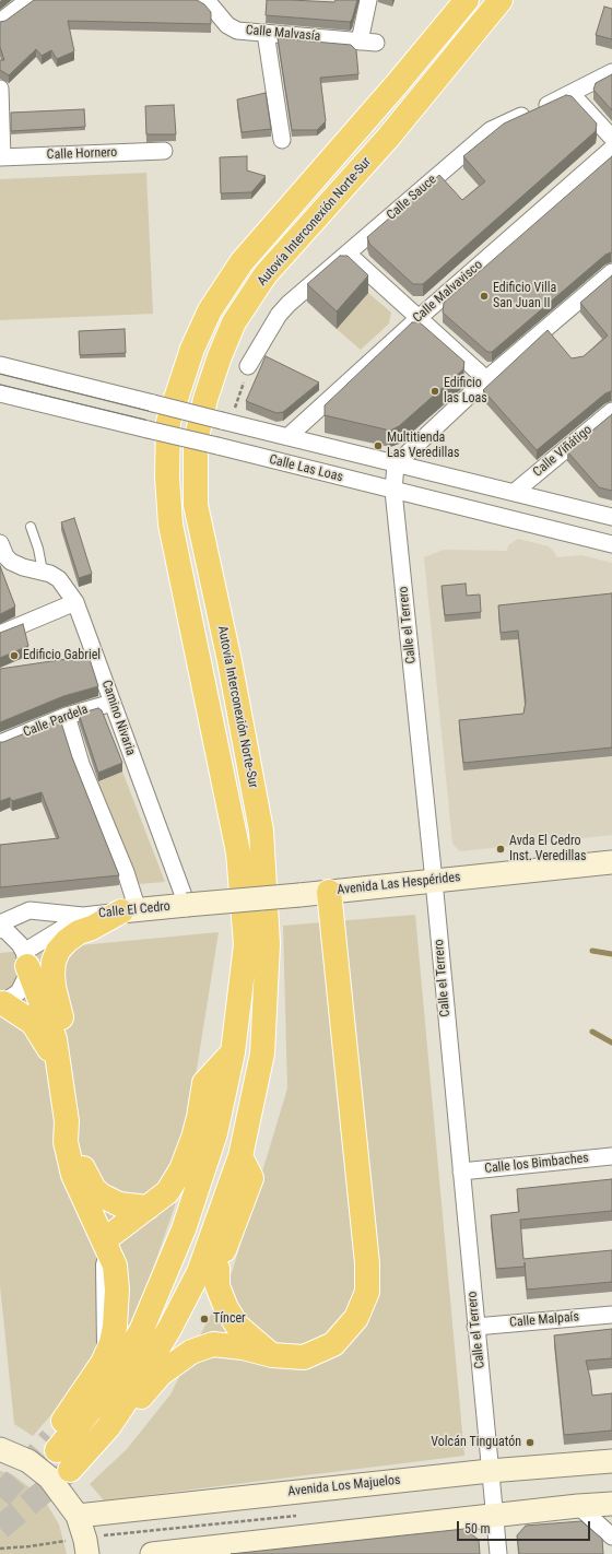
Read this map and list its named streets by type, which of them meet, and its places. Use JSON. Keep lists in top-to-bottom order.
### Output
{
  "streets": {
    "highway": ["Autovía Interconexión Norte-Sur"],
    "street": [
      "Calle Malvasía",
      "Calle Hornero",
      "Calle Sauce",
      "Calle Malvavisco",
      "Calle Viñátigo",
      "Calle Las Loas",
      "Calle el Terrero",
      "Camino Nivaria",
      "Calle Pardela",
      "Avenida Las Hespérides",
      "Calle El Cedro",
      "Calle los Bimbaches",
      "Calle Malpaís",
      "Avenida Los Majuelos"
    ]
  },
  "crossings": [
    ["Calle Malvavisco", "Calle Las Loas"],
    ["Calle Viñátigo", "Calle Las Loas"],
    ["Calle Las Loas", "Calle el Terrero"],
    ["Calle el Terrero", "Avenida Las Hespérides"],
    ["Calle el Terrero", "Calle los Bimbaches"],
    ["Calle el Terrero", "Calle Malpaís"],
    ["Calle el Terrero", "Avenida Los Majuelos"],
    ["Camino Nivaria", "Calle Pardela"],
    ["Camino Nivaria", "Avenida Las Hespérides"],
    ["Camino Nivaria", "Calle El Cedro"],
    ["Avenida Las Hespérides", "Calle El Cedro"]
  ],
  "places": [
    "Edificio Villa San Juan II",
    "Edificio las Loas",
    "Multitienda Las Veredillas",
    "Edificio Gabriel",
    "Avda El Cedro Inst. Veredillas",
    "Tíncer",
    "Volcán Tinguatón"
  ],
  "scale_bar": "50 m"
}
